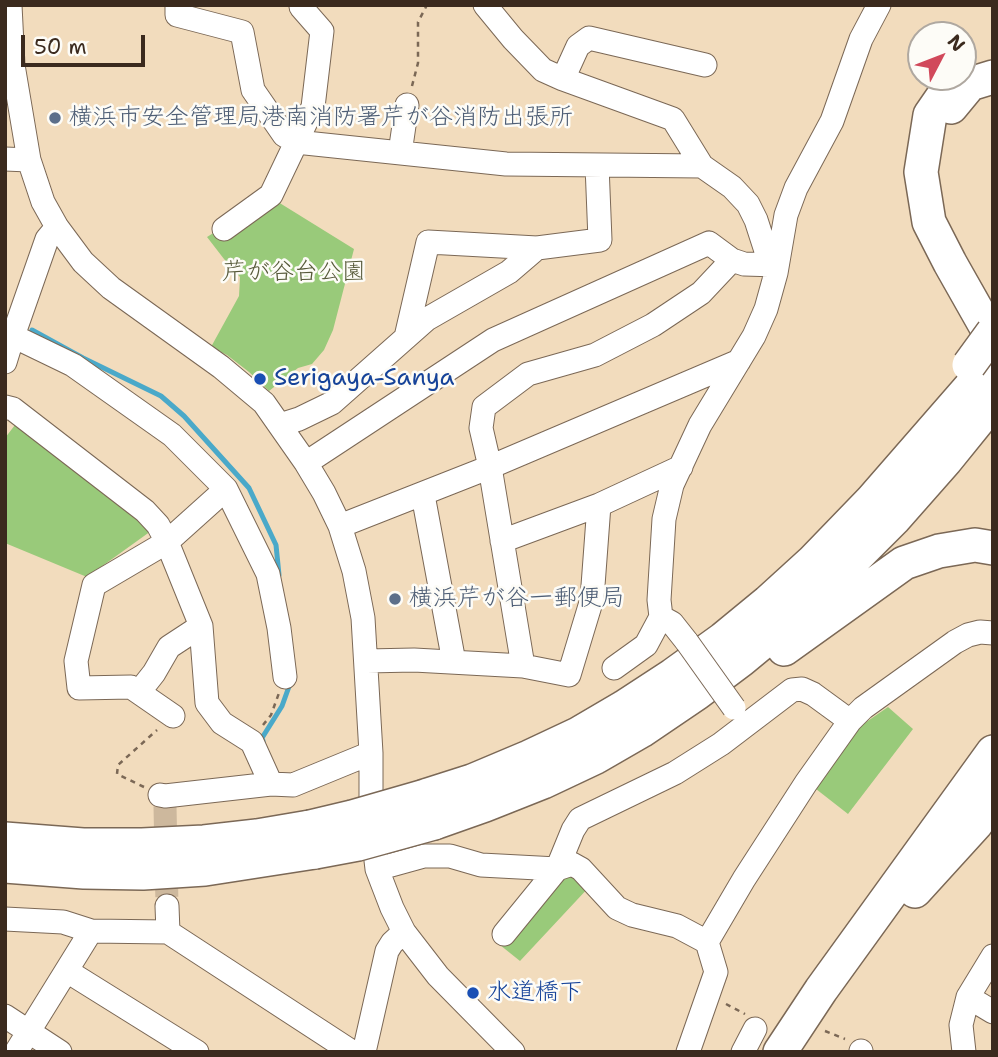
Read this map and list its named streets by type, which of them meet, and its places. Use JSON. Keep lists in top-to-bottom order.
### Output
{
  "parks": ["芹が谷台公園"],
  "places": [
    "横浜市安全管理局港南消防署芹が谷消防出張所",
    "Serigaya-Sanya",
    "横浜芹が谷一郵便局",
    "水道橋下"
  ],
  "scale_bar": "50 m",
  "north": "top right"
}
